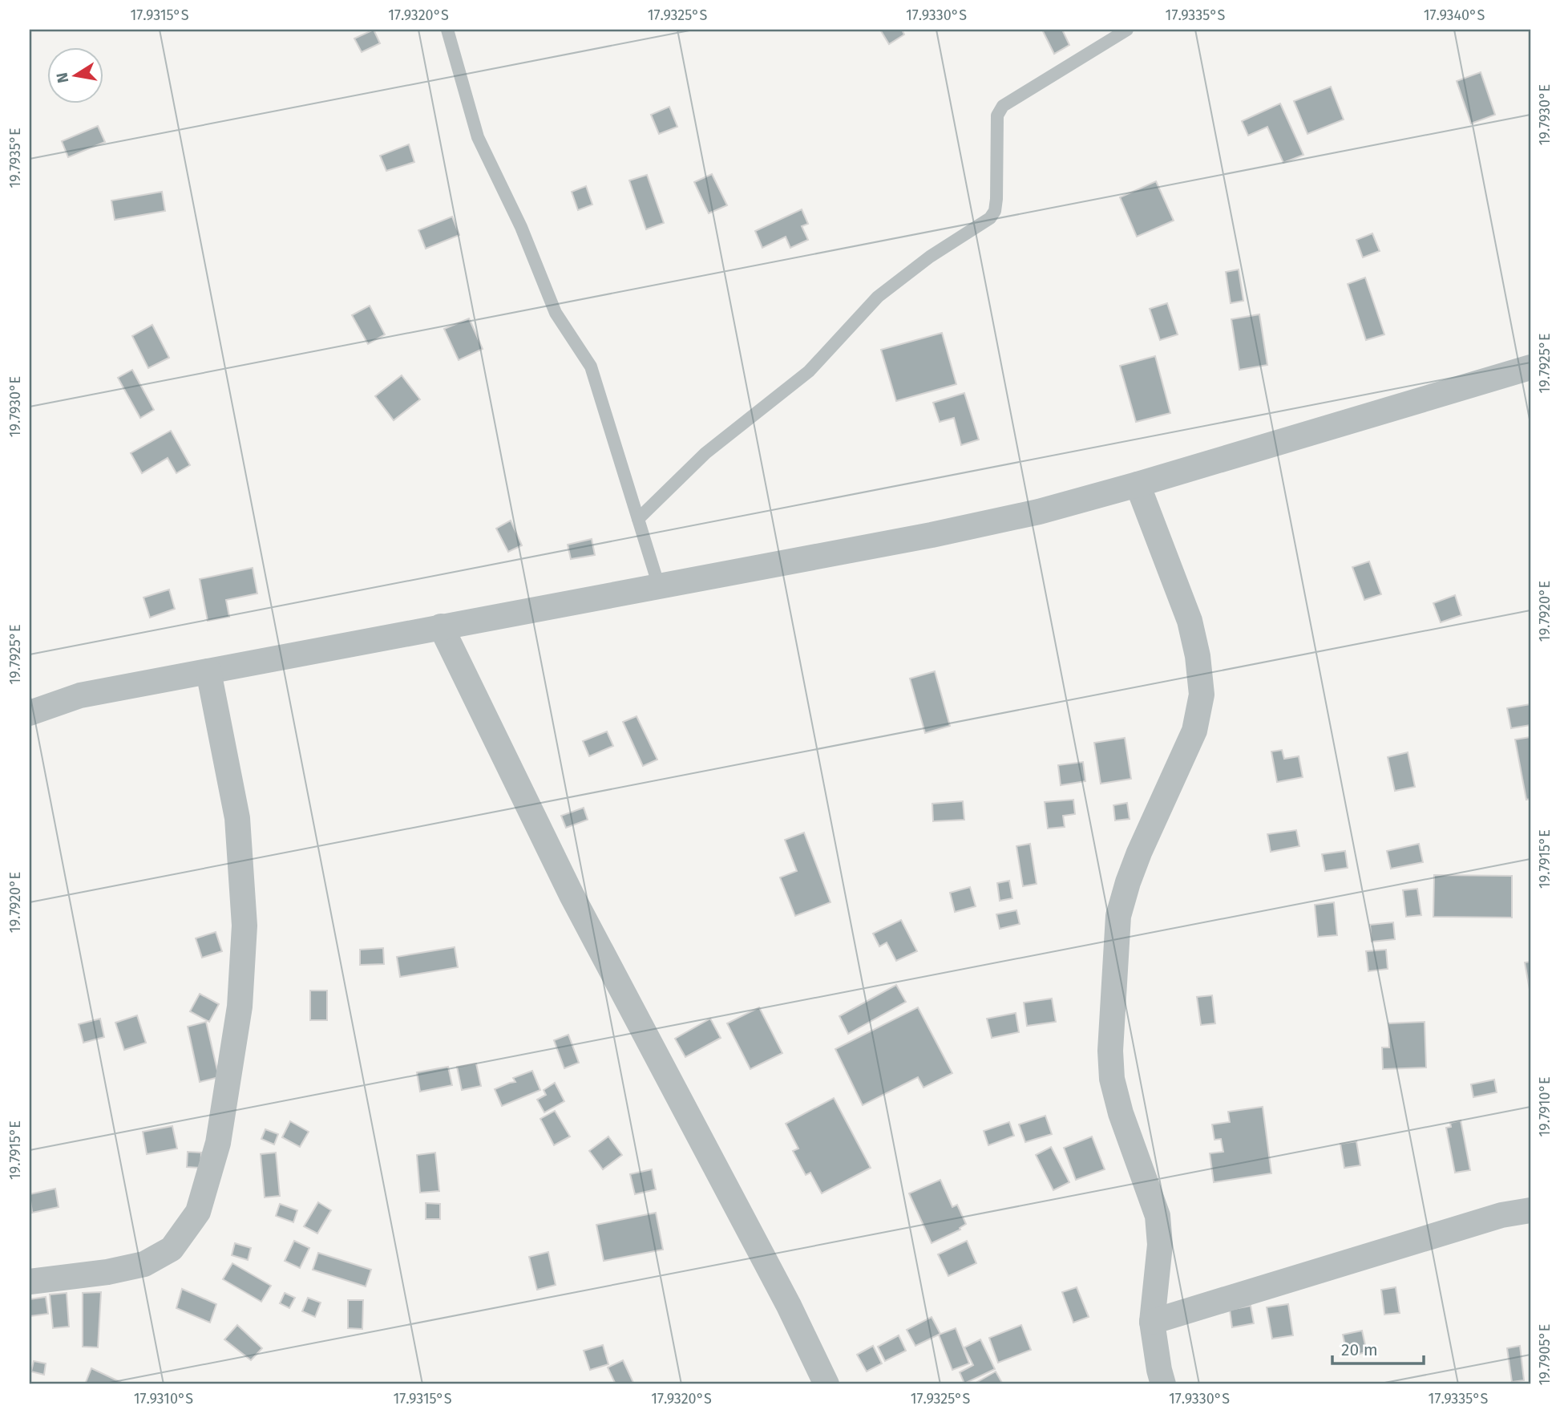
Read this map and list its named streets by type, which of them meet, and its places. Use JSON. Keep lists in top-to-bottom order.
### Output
{
  "scale_bar": "20 m",
  "north": "left",
  "coordinates": [
    "17.9315°S",
    "17.9320°S",
    "17.9325°S",
    "17.9330°S",
    "17.9335°S",
    "17.9340°S",
    "19.7930°E",
    "19.7935°E",
    "19.7925°E",
    "19.7920°E",
    "19.7915°E",
    "19.7910°E",
    "19.7905°E",
    "17.9310°S"
  ]
}
